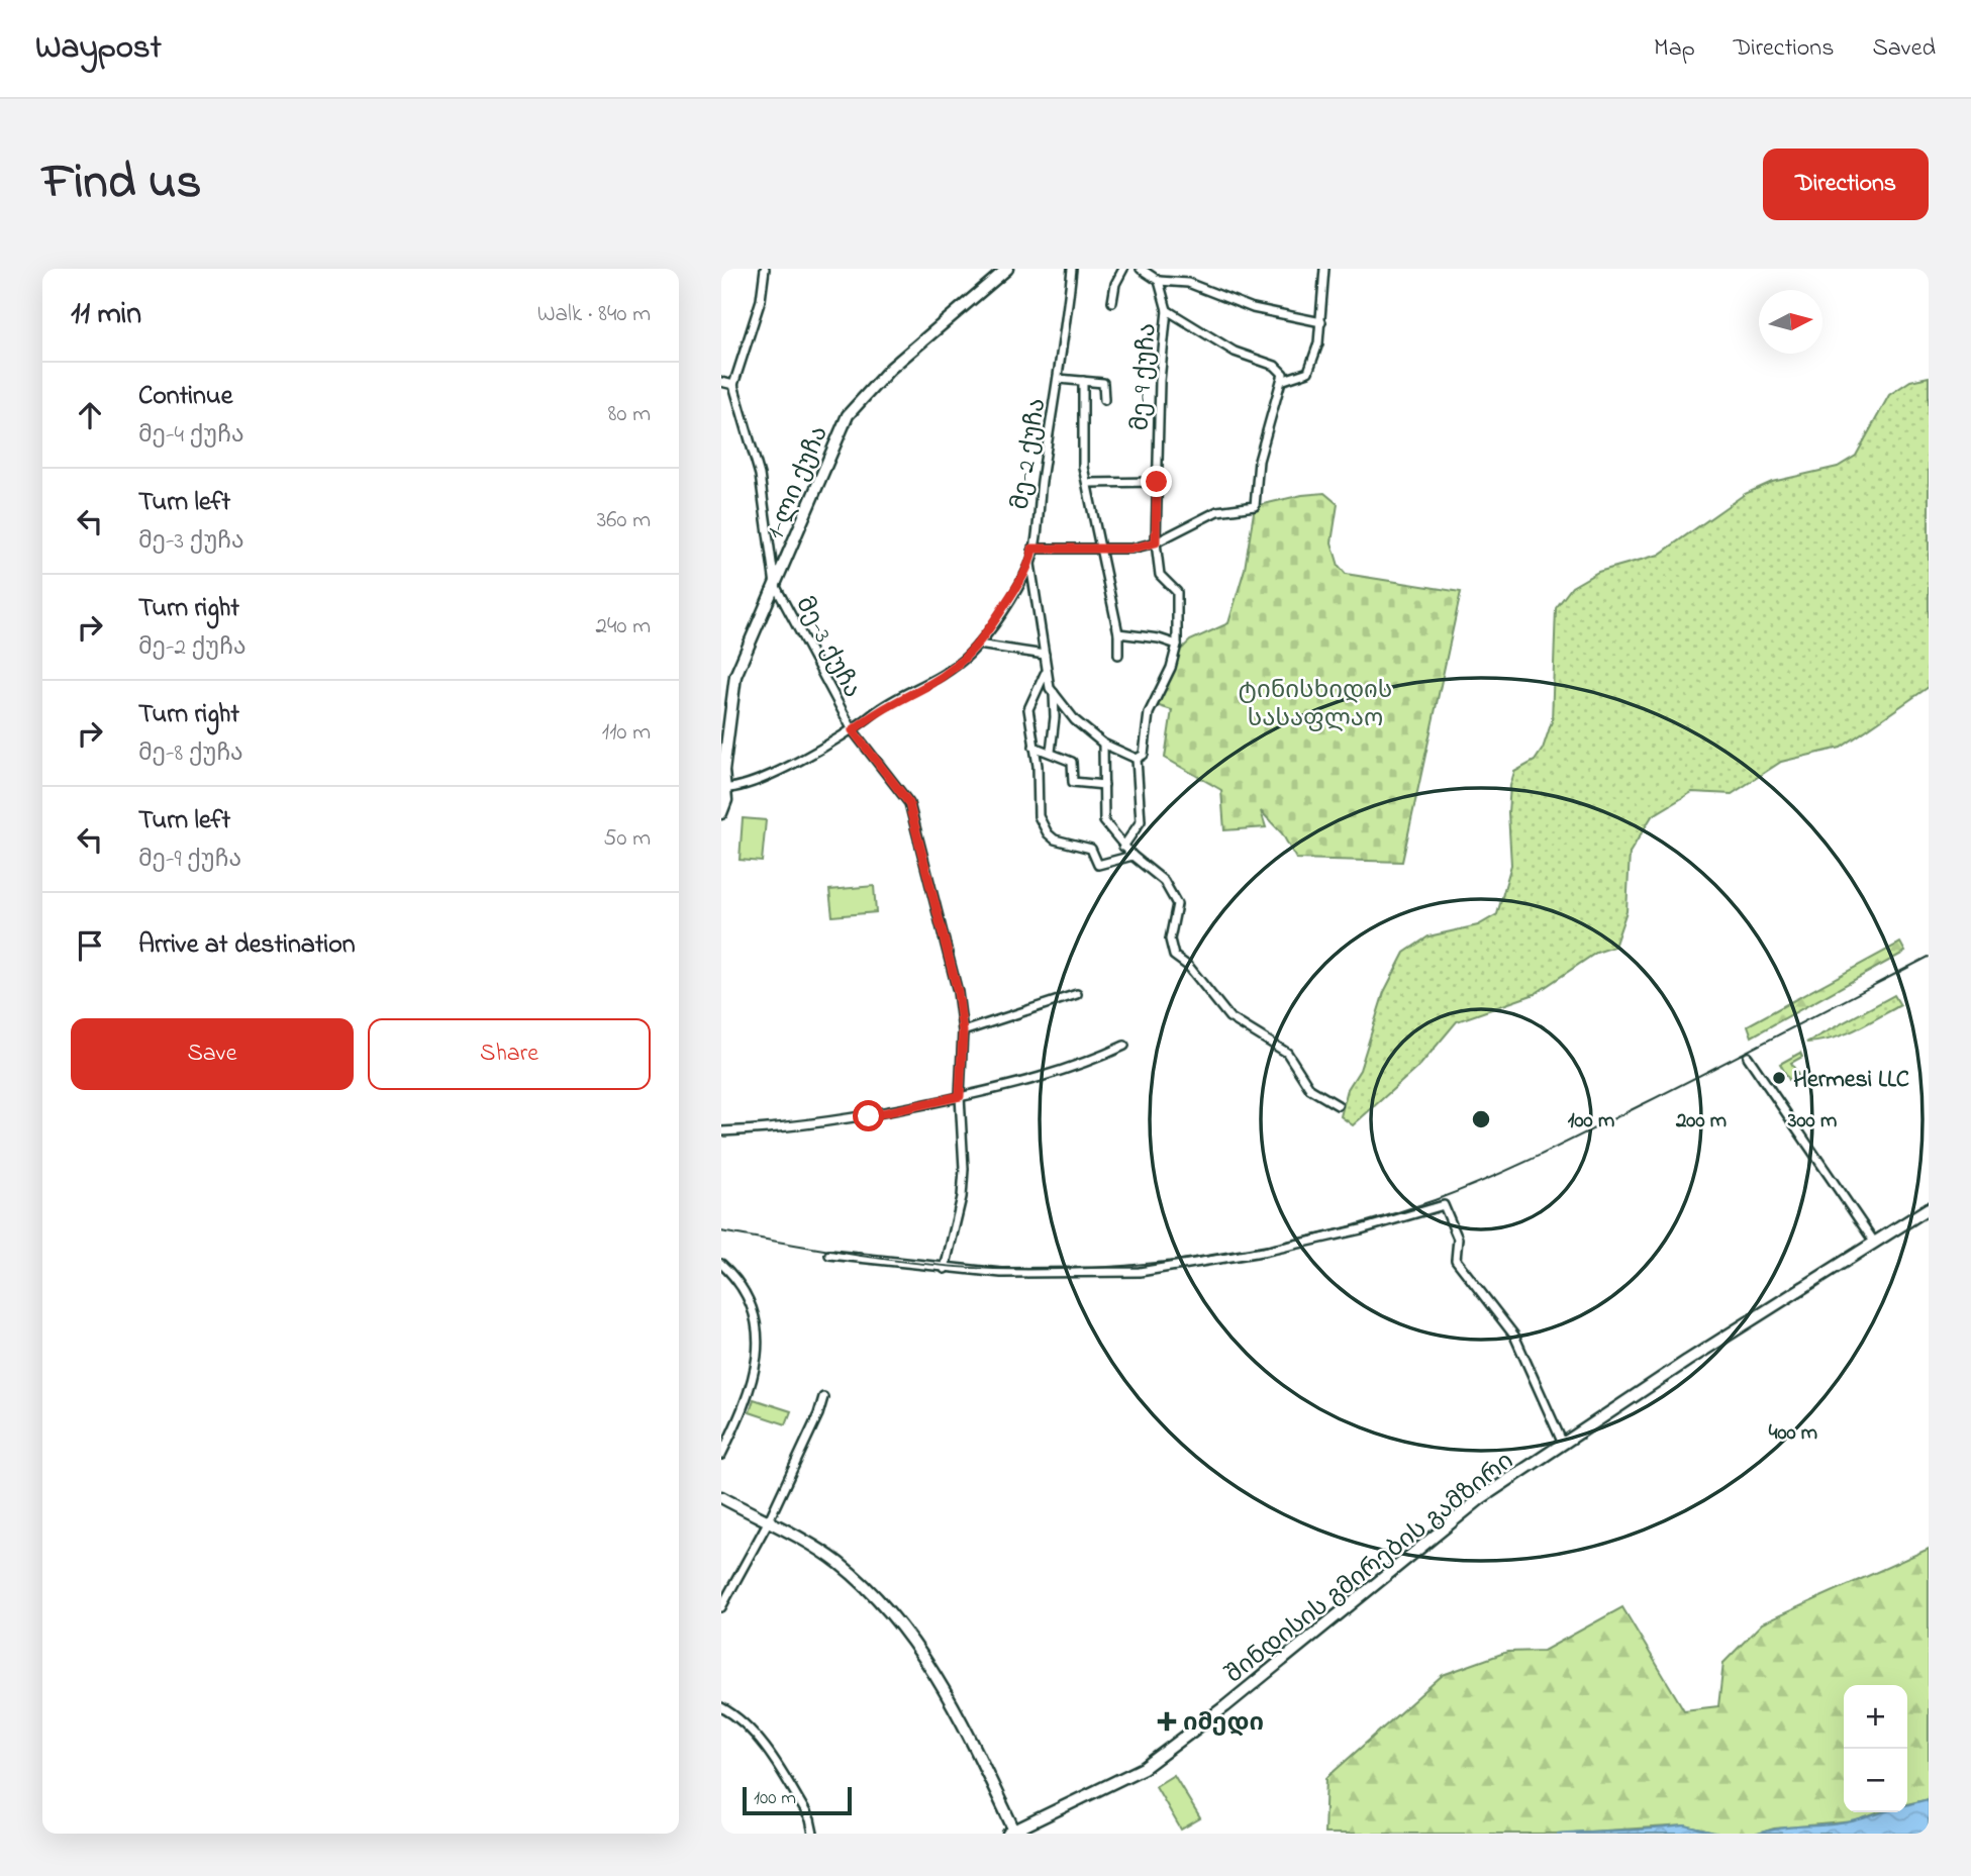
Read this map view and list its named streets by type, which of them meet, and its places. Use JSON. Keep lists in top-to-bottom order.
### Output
{
  "streets": {
    "main road": ["1-ლი ქუჩა", "შინდისის გმირების გამზირი"],
    "street": ["მე-9 ქუჩა", "მე-2 ქუჩა", "მე-3 ქუჩა"]
  },
  "crossings": [
    ["მე-2 ქუჩა", "1-ლი ქუჩა"],
    ["მე-2 ქუჩა", "მე-3 ქუჩა"],
    ["1-ლი ქუჩა", "მე-3 ქუჩა"]
  ],
  "parks": ["ტინისხიდის სასაფლაო"],
  "places": {
    "other": ["Hermesi LLC"],
    "health": ["იმედი"]
  },
  "scale_bar": "100 m",
  "north": "right",
  "page": {
    "header": "Waypost",
    "nav": ["Map", "Directions", "Saved"],
    "title": "Find us",
    "buttons": [
      "Directions",
      ["Save", "Share"]
    ],
    "heading": ["11 min", "Walk · 840 m"],
    "list": [
      ["Continue", "მე-4 ქუჩა", "80 m"],
      ["Turn left", "მე-3 ქუჩა", "360 m"],
      ["Turn right", "მე-2 ქუჩა", "240 m"],
      ["Turn right", "მე-8 ქუჩა", "110 m"],
      ["Turn left", "მე-9 ქუჩა", "50 m"],
      "Arrive at destination"
    ],
    "map_buttons": ["+", "−"],
    "scale": "100 m"
  },
  "rings": [
    "100 m",
    "200 m",
    "300 m",
    "400 m"
  ]
}
